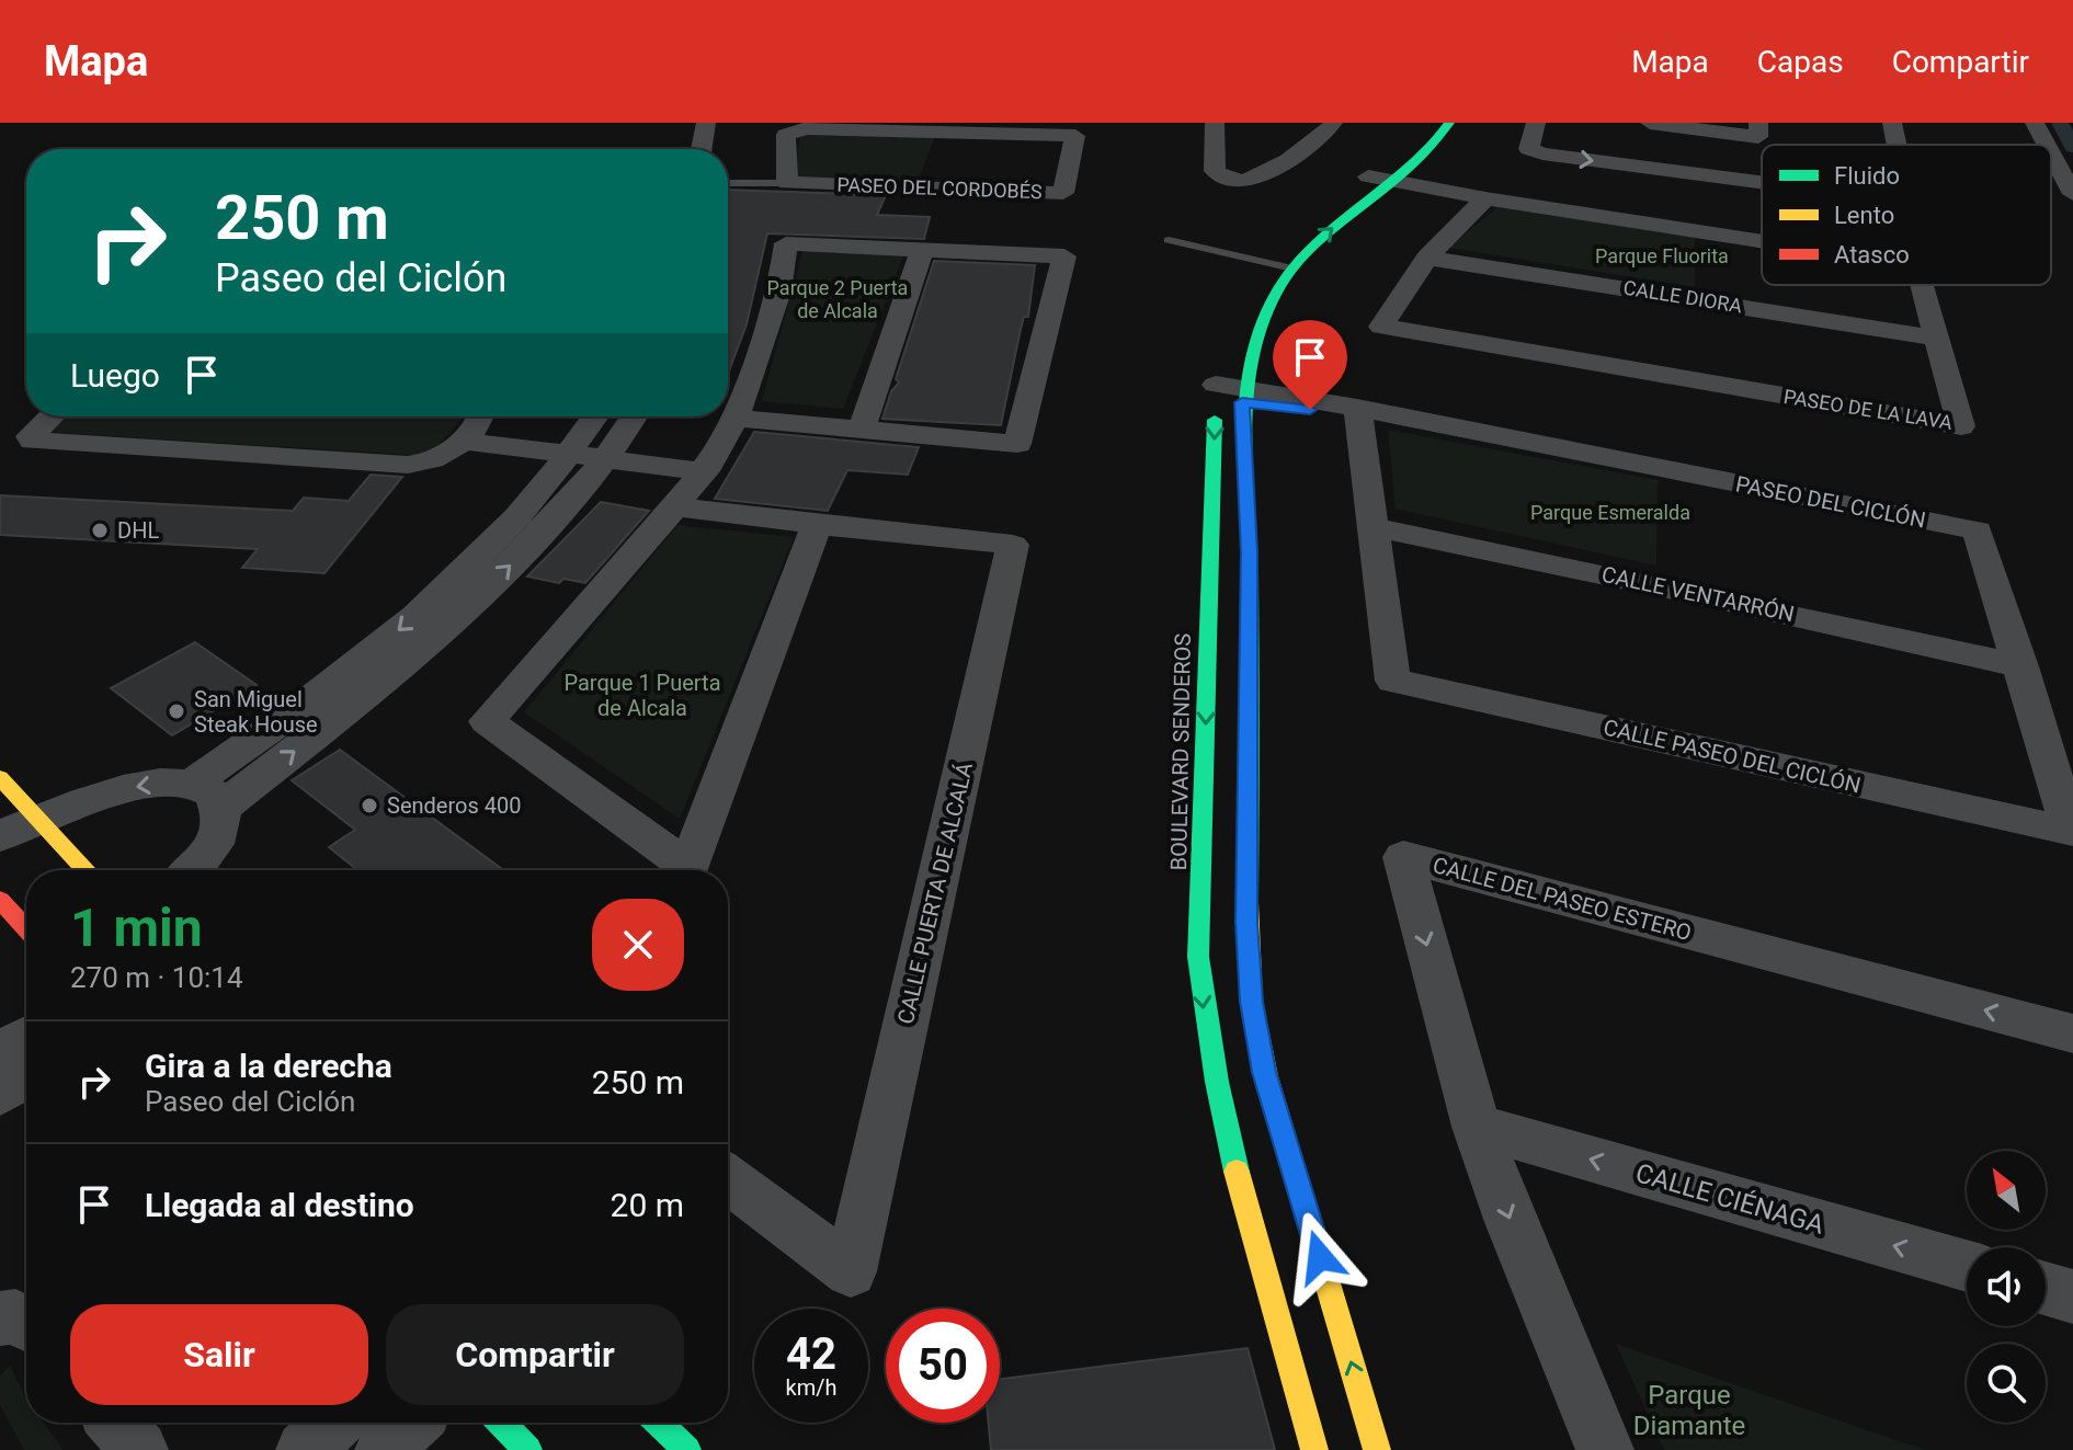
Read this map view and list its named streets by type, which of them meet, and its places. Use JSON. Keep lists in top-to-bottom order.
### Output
{
  "streets": {
    "main road": ["BOULEVARD SENDEROS"],
    "street": [
      "PASEO DEL CORDOBÉS",
      "CALLE DIORA",
      "PASEO DE LA LAVA",
      "PASEO DEL CICLÓN",
      "CALLE VENTARRÓN",
      "CALLE PASEO DEL CICLÓN",
      "CALLE PUERTA DE ALCALÁ",
      "CALLE DEL PASEO ESTERO",
      "CALLE CIÉNAGA"
    ]
  },
  "crossings": [
    ["CALLE DIORA", "PASEO DE LA LAVA"],
    ["PASEO DE LA LAVA", "BOULEVARD SENDEROS"],
    ["PASEO DEL CICLÓN", "CALLE VENTARRÓN"],
    ["PASEO DEL CICLÓN", "BOULEVARD SENDEROS"],
    ["PASEO DEL CICLÓN", "CALLE PASEO DEL CICLÓN"],
    ["CALLE VENTARRÓN", "CALLE PASEO DEL CICLÓN"],
    ["CALLE DEL PASEO ESTERO", "CALLE CIÉNAGA"]
  ],
  "one_way": ["CALLE CIÉNAGA"],
  "parks": [
    "Parque Fluorita",
    "Parque 2 Puerta de Alcala",
    "Parque Esmeralda",
    "Parque 1 Puerta de Alcala",
    "Parque Diamante"
  ],
  "places": ["DHL", "San Miguel Steak House", "Senderos 400"],
  "legend": ["Fluido", "Lento", "Atasco"],
  "north": "top left",
  "page": {
    "header": "Mapa",
    "nav": ["Mapa", "Capas", "Compartir"],
    "turn": ["250 m", "Paseo del Ciclón"],
    "then": "Luego",
    "heading": ["1 min", "270 m · 10:14"],
    "list": [
      {
        "name": "Gira a la derecha",
        "note": "Paseo del Ciclón",
        "value": "250 m"
      },
      {
        "name": "Llegada al destino",
        "value": "20 m"
      }
    ],
    "buttons": ["Salir", "Compartir"],
    "speed": "42 km/h",
    "limit": "50"
  }
}
